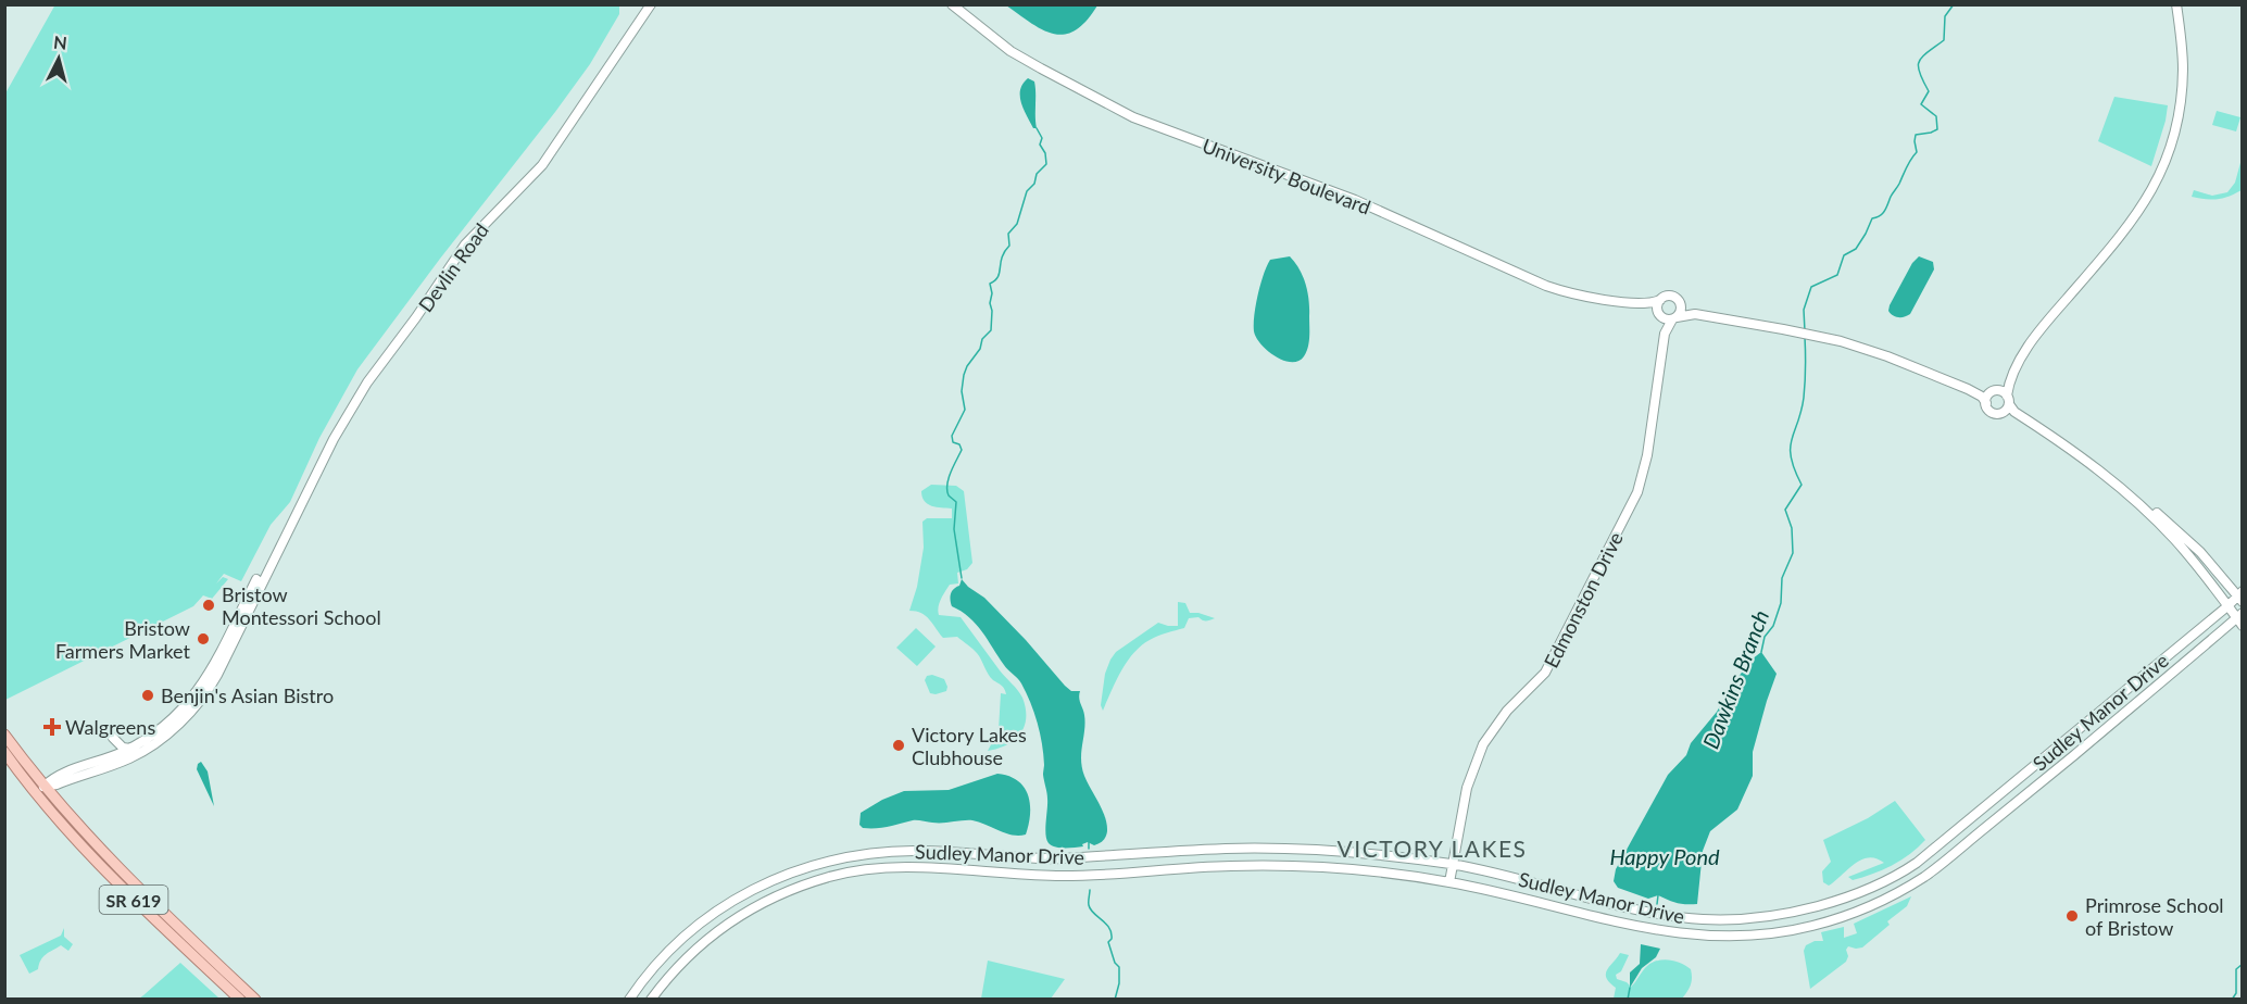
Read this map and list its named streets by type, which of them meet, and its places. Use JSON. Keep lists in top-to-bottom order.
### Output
{
  "streets": {
    "main road": [
      "University Boulevard",
      "Devlin Road",
      "Edmonston Drive",
      "Sudley Manor Drive",
      "SR 619"
    ]
  },
  "crossings": [
    ["University Boulevard", "Edmonston Drive"],
    ["Devlin Road", "SR 619"],
    ["Edmonston Drive", "Sudley Manor Drive"]
  ],
  "districts": ["VICTORY LAKES"],
  "water": ["Dawkins Branch", "Happy Pond"],
  "places": {
    "other": [
      "Bristow Montessori School",
      "Bristow Farmers Market",
      "Benjin's Asian Bistro",
      "Victory Lakes Clubhouse",
      "Primrose School of Bristow"
    ],
    "health": ["Walgreens"]
  },
  "north": "top"
}
